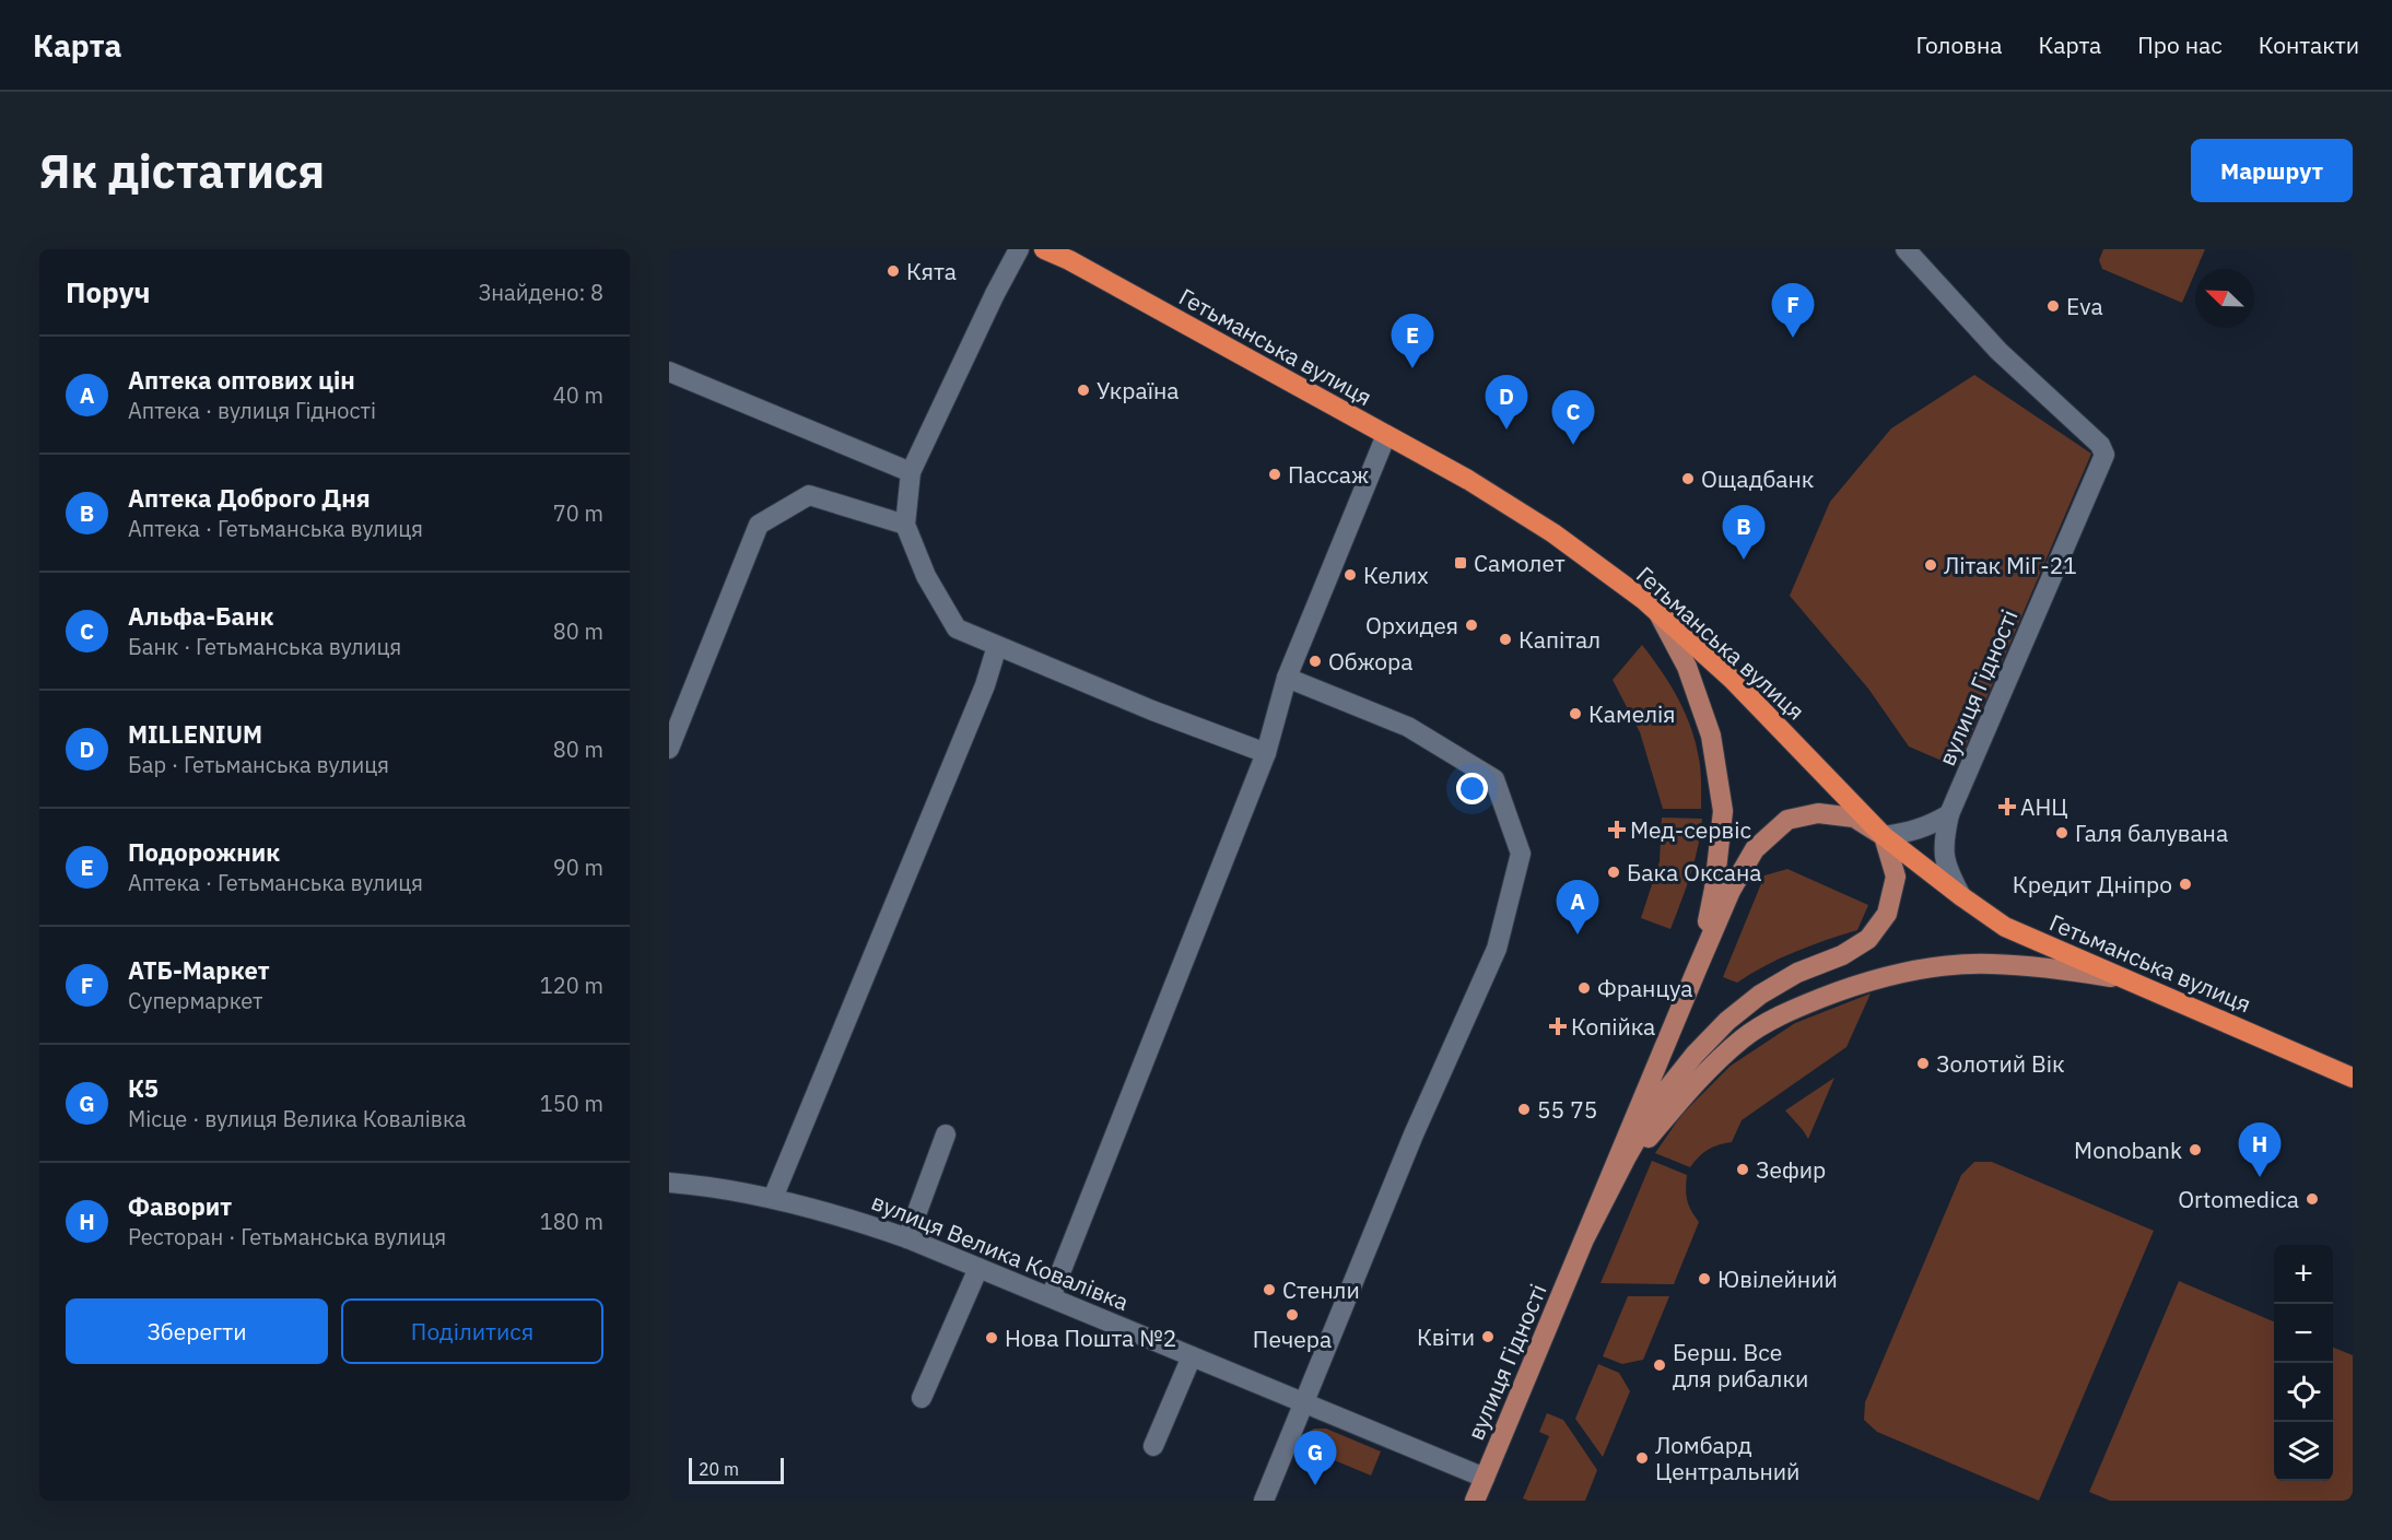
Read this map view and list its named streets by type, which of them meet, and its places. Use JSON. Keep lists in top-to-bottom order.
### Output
{
  "streets": {
    "highway": ["Гетьманська вулиця"],
    "main road": ["вулиця Гідності"],
    "street": ["вулиця Велика Ковалівка"]
  },
  "crossings": [
    ["Гетьманська вулиця", "вулиця Гідності"],
    ["вулиця Гідності", "вулиця Велика Ковалівка"]
  ],
  "places": {
    "other": [
      "Кята",
      "Eva",
      "Україна",
      "Пассаж",
      "Ощадбанк",
      "Літак МіГ-21",
      "Келих",
      "Орхидея",
      "Капітал",
      "Обжора",
      "Камелія",
      "Галя балувана",
      "Бака Оксана",
      "Кредит Дніпро",
      "Француа",
      "Золотий Вік",
      "55 75",
      "Monobank",
      "Зефир",
      "Ortomedica",
      "Ювілейний",
      "Стенли",
      "Печера",
      "Квіти",
      "Нова Пошта №2",
      "Берш. Все для рибалки",
      "Ломбард Центральний"
    ],
    "transit": ["Самолет"],
    "health": ["АНЦ", "Мед-сервіс", "Копійка"]
  },
  "scale_bar": "20 m",
  "north": "top left",
  "page": {
    "header": "Карта",
    "nav": [
      "Головна",
      "Карта",
      "Про нас",
      "Контакти"
    ],
    "buttons": [
      "Маршрут",
      ["Зберегти", "Поділитися"]
    ],
    "title": "Як дістатися",
    "heading": ["Поруч", "Знайдено: 8"],
    "pins": [
      "F",
      "E",
      "D",
      "C",
      "B",
      "A",
      "H",
      "G"
    ],
    "list": [
      {
        "mark": "A",
        "name": "Аптека оптових цін",
        "note": "Аптека · вулиця Гідності",
        "value": "40 m"
      },
      {
        "mark": "B",
        "name": "Аптека Доброго Дня",
        "note": "Аптека · Гетьманська вулиця",
        "value": "70 m"
      },
      {
        "mark": "C",
        "name": "Альфа-Банк",
        "note": "Банк · Гетьманська вулиця",
        "value": "80 m"
      },
      {
        "mark": "D",
        "name": "MILLENIUM",
        "note": "Бар · Гетьманська вулиця",
        "value": "80 m"
      },
      {
        "mark": "E",
        "name": "Подорожник",
        "note": "Аптека · Гетьманська вулиця",
        "value": "90 m"
      },
      {
        "mark": "F",
        "name": "АТБ-Маркет",
        "note": "Супермаркет",
        "value": "120 m"
      },
      {
        "mark": "G",
        "name": "К5",
        "note": "Місце · вулиця Велика Ковалівка",
        "value": "150 m"
      },
      {
        "mark": "H",
        "name": "Фаворит",
        "note": "Ресторан · Гетьманська вулиця",
        "value": "180 m"
      }
    ],
    "map_buttons": ["+", "−"],
    "scale": "20 m"
  }
}
